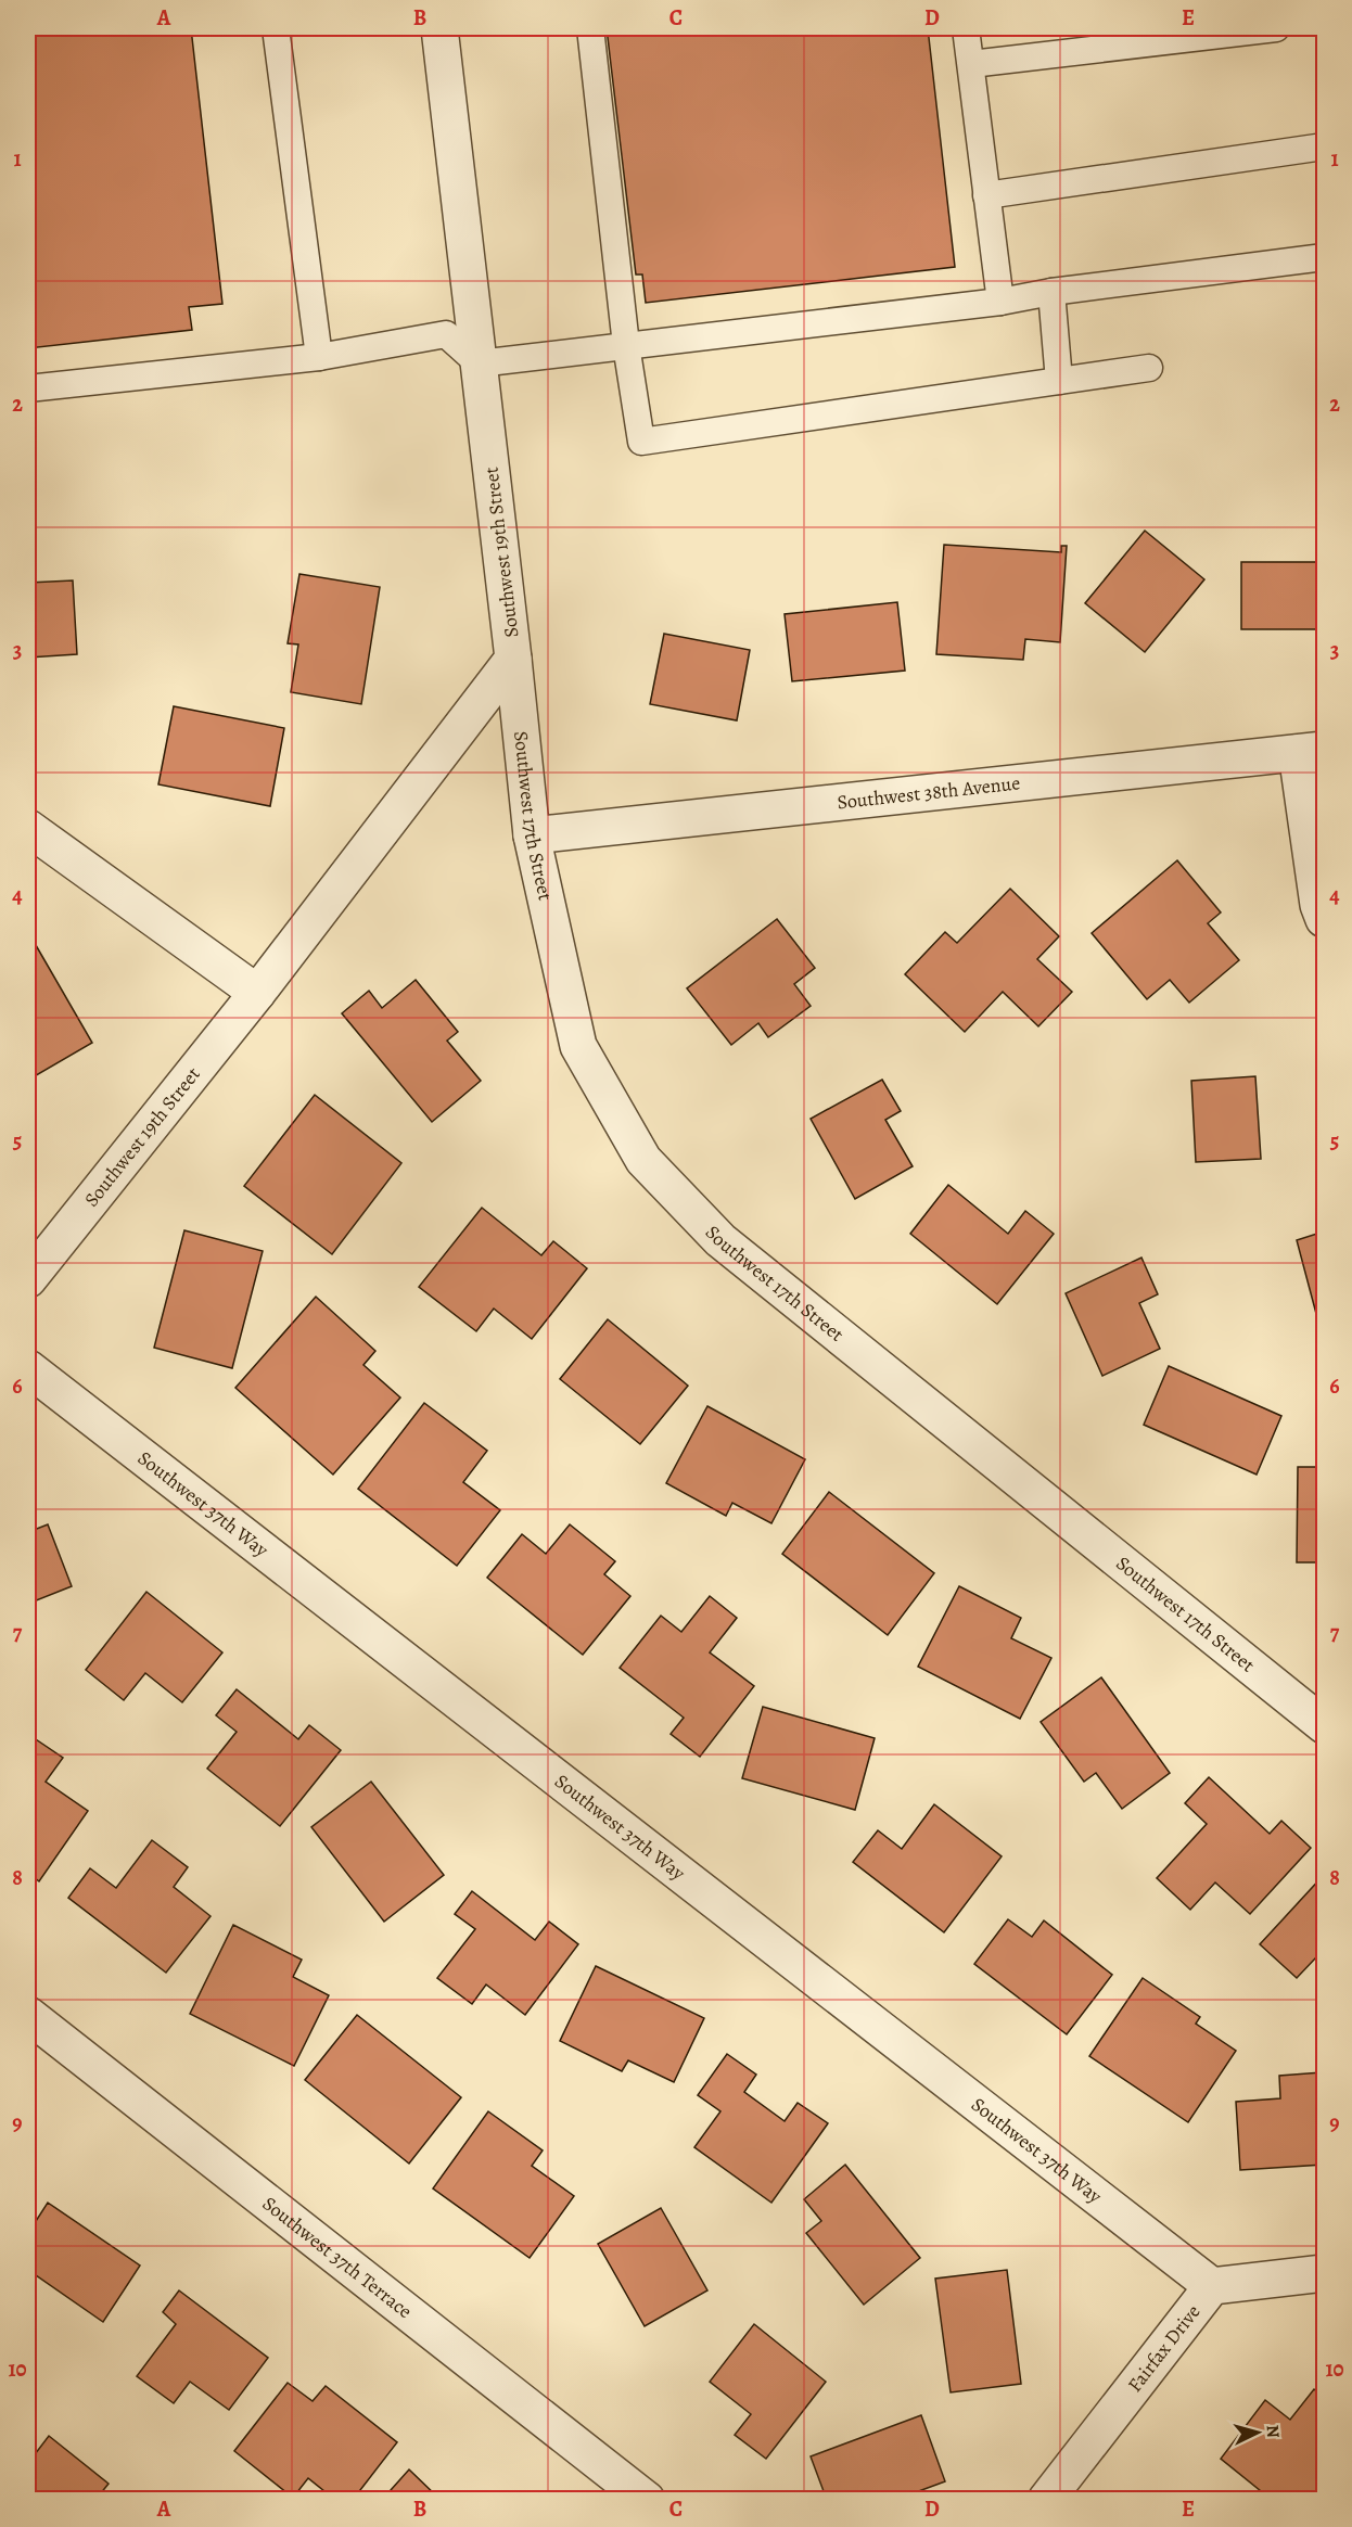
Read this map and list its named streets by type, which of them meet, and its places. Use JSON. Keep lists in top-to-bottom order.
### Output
{
  "streets": {
    "street": [
      "Southwest 19th Street",
      "Southwest 38th Avenue",
      "Southwest 17th Street",
      "Southwest 37th Way",
      "Southwest 37th Terrace",
      "Fairfax Drive"
    ]
  },
  "crossings": [
    ["Southwest 19th Street", "Southwest 17th Street"],
    ["Southwest 38th Avenue", "Southwest 17th Street"],
    ["Southwest 37th Way", "Fairfax Drive"]
  ],
  "north": "right",
  "grid": {
    "columns": [
      "A",
      "B",
      "C",
      "D",
      "E"
    ],
    "rows": [
      "1",
      "2",
      "3",
      "4",
      "5",
      "6",
      "7",
      "8",
      "9",
      "10"
    ]
  }
}
